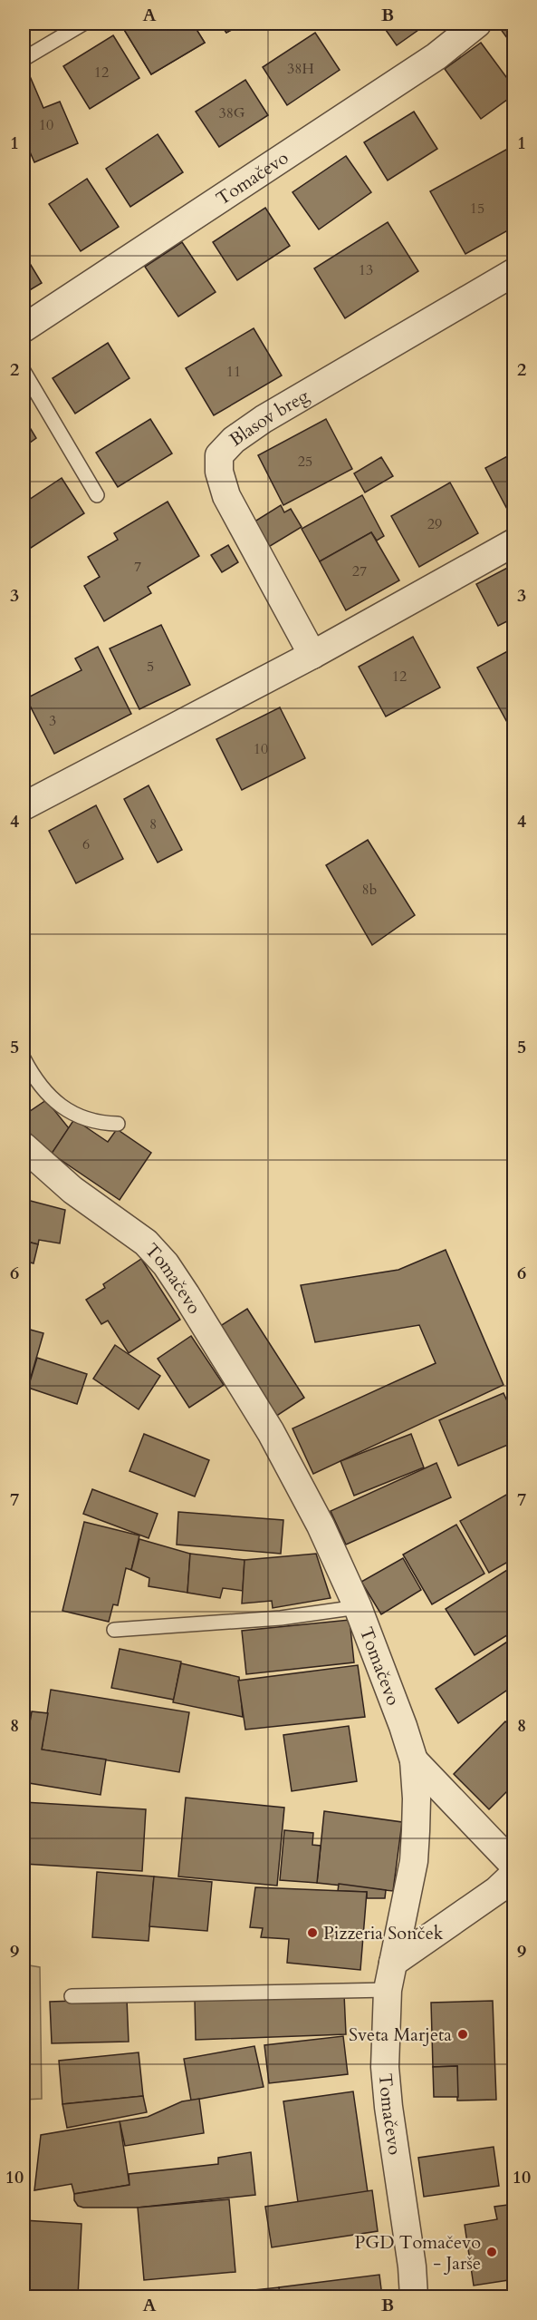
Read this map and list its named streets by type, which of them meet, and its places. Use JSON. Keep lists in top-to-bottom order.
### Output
{
  "streets": {
    "street": ["Tomačevo", "Blasov breg"]
  },
  "places": ["Pizzeria Sonček", "Sveta Marjeta", "PGD Tomačevo - Jarše"],
  "house_numbers": [
    "38H",
    "12",
    "38G",
    "10",
    "15",
    "13",
    "11",
    "25",
    "29",
    "7",
    "27",
    "5",
    "12",
    "3",
    "10",
    "8",
    "6",
    "8b"
  ],
  "grid": {
    "columns": ["A", "B"],
    "rows": [
      "1",
      "2",
      "3",
      "4",
      "5",
      "6",
      "7",
      "8",
      "9",
      "10"
    ]
  }
}
